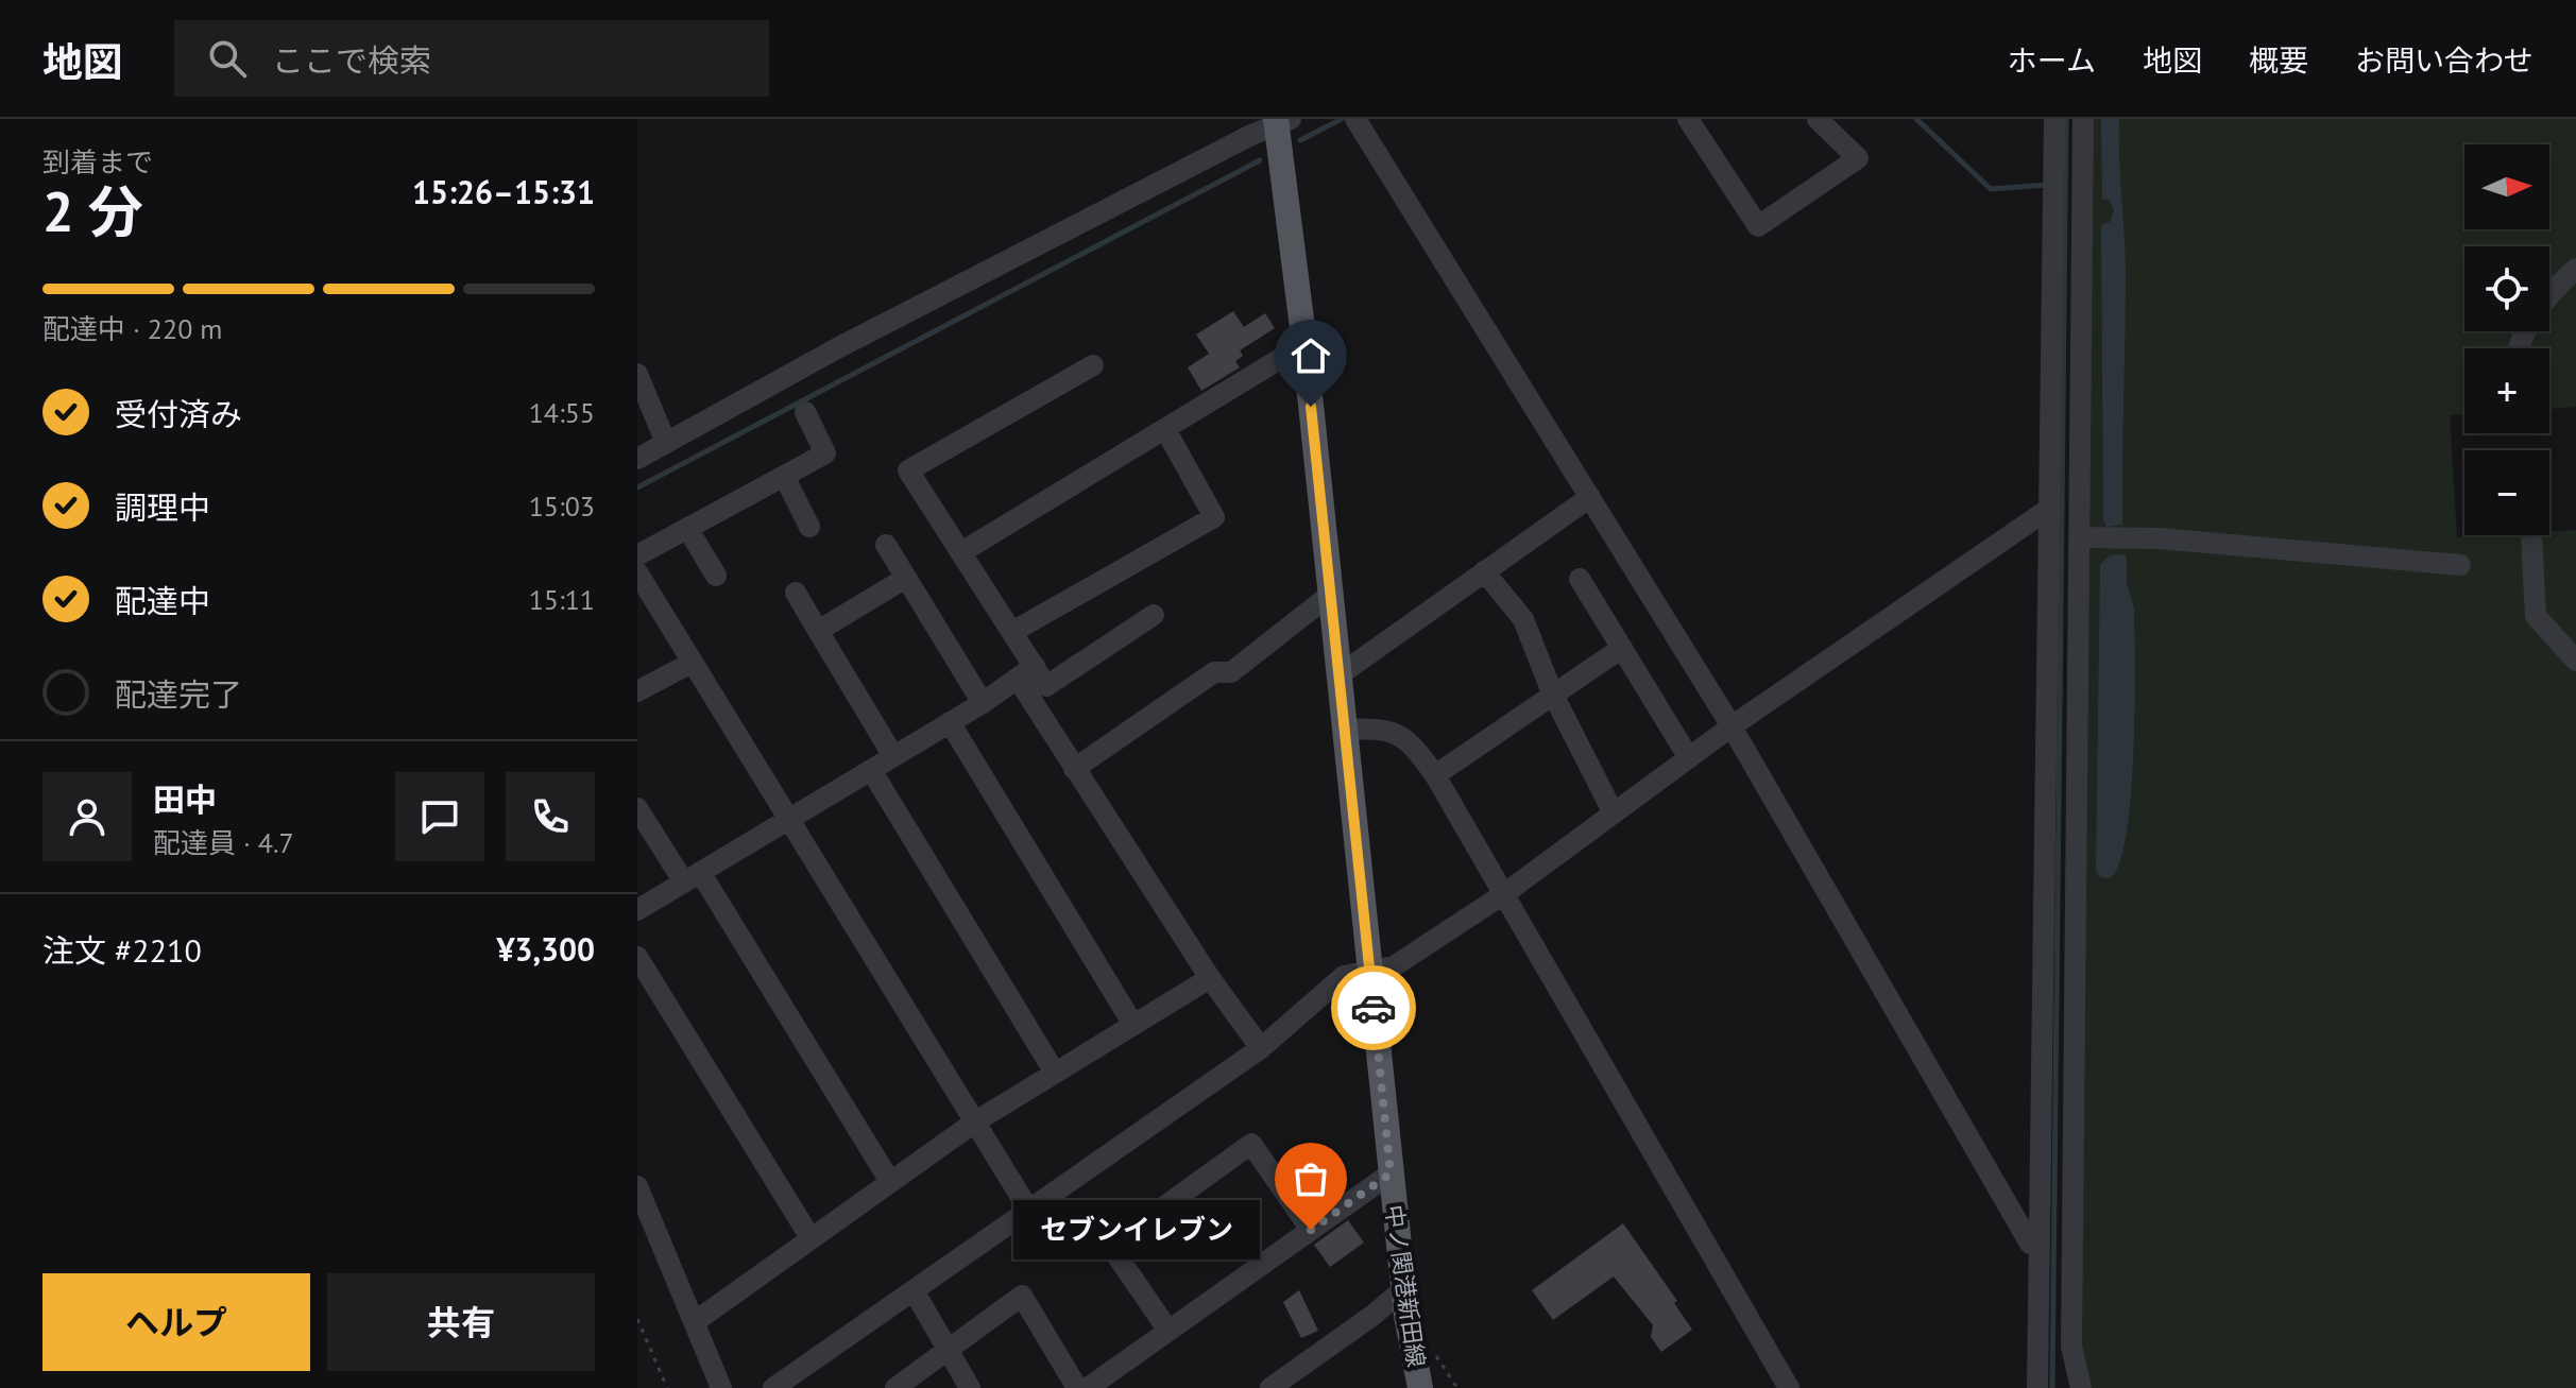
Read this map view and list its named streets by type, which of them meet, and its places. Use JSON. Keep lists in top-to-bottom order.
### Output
{
  "streets": {
    "main road": ["中ノ関港新田線"]
  },
  "places": ["セブンイレブン"],
  "north": "right",
  "page": {
    "header": "地図",
    "search": "ここで検索",
    "nav": [
      "ホーム",
      "地図",
      "概要",
      "お問い合わせ"
    ],
    "heading": ["2 分", "到着まで", "15:26–15:31"],
    "panel": [
      "田中",
      "配達員 · 4.7",
      "注文 #2210",
      "¥3,300"
    ],
    "map_buttons": ["+", "−"],
    "bar": "配達中 · 220 m",
    "list": [
      ["受付済み", "14:55"],
      ["調理中", "15:03"],
      ["配達中", "15:11"],
      "配達完了"
    ],
    "bubble": "セブンイレブン",
    "buttons": ["ヘルプ", "共有"]
  }
}
